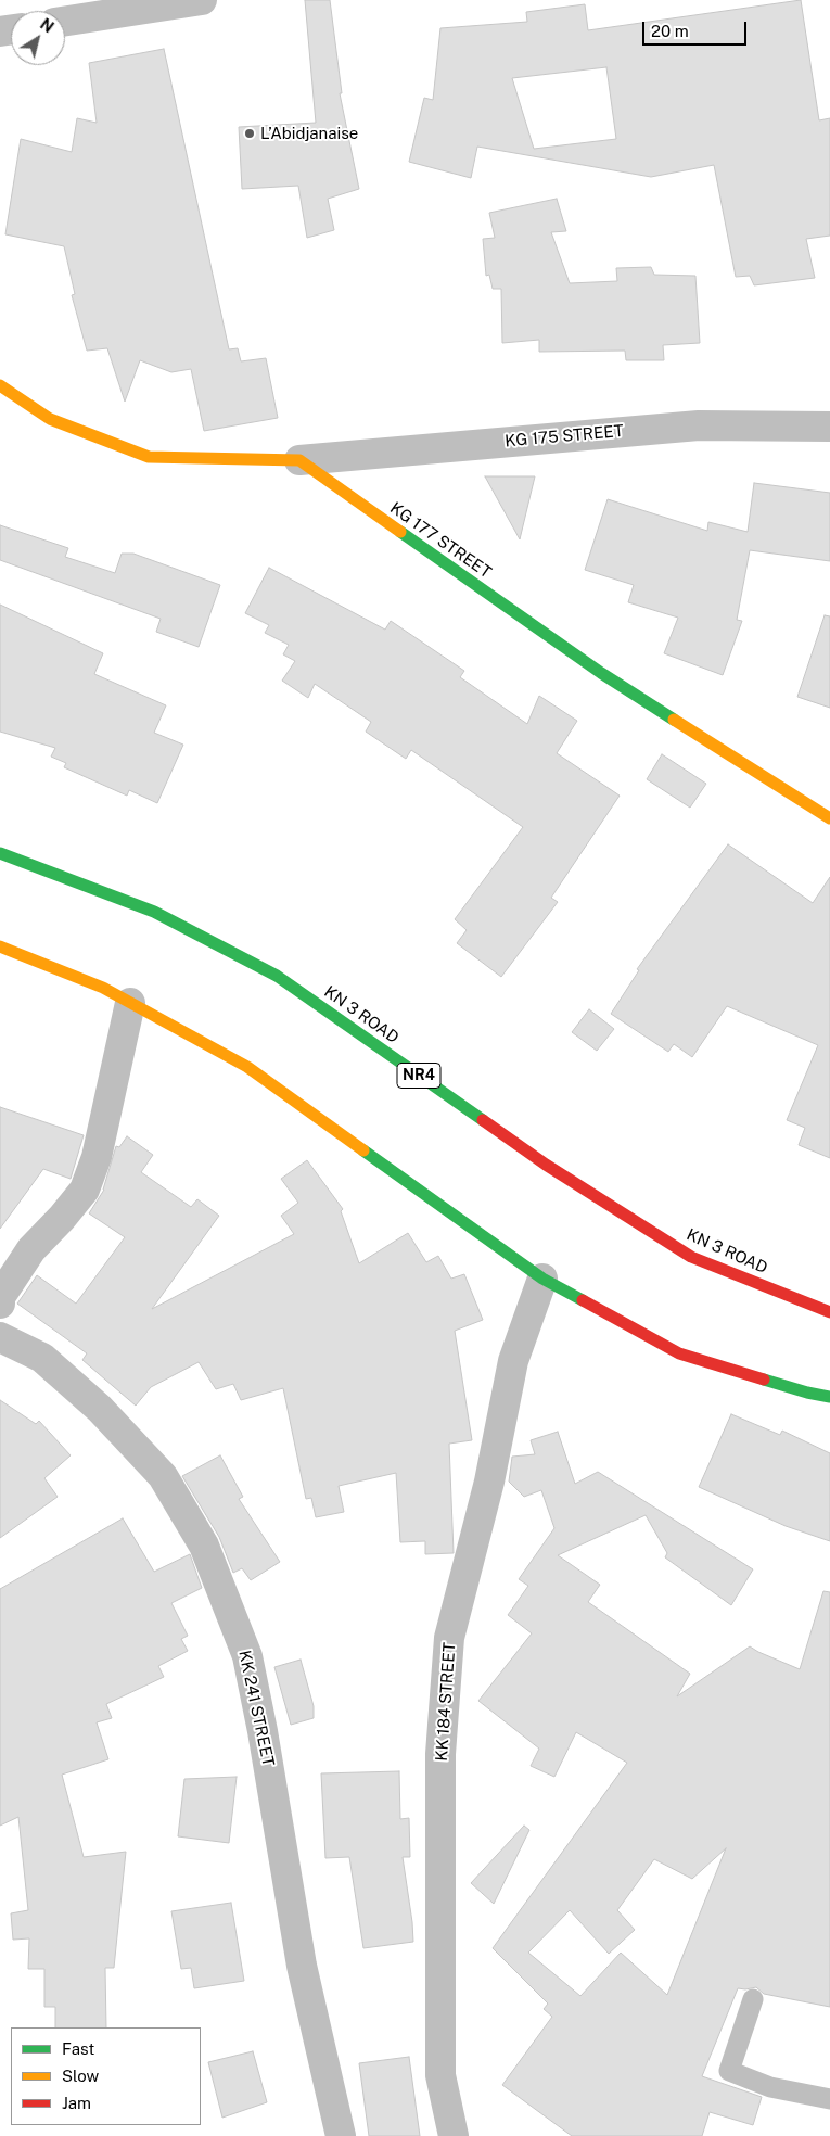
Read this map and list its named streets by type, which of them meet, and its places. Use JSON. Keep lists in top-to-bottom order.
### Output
{
  "streets": {
    "main road": ["KG 177 STREET", "KN 3 ROAD", "NR4"],
    "street": ["KG 175 STREET", "KK 184 STREET", "KK 241 STREET"]
  },
  "crossings": [
    ["KG 175 STREET", "KG 177 STREET"]
  ],
  "places": ["L’Abidjanaise"],
  "legend": ["Fast", "Slow", "Jam"],
  "scale_bar": "20 m",
  "north": "top right"
}
